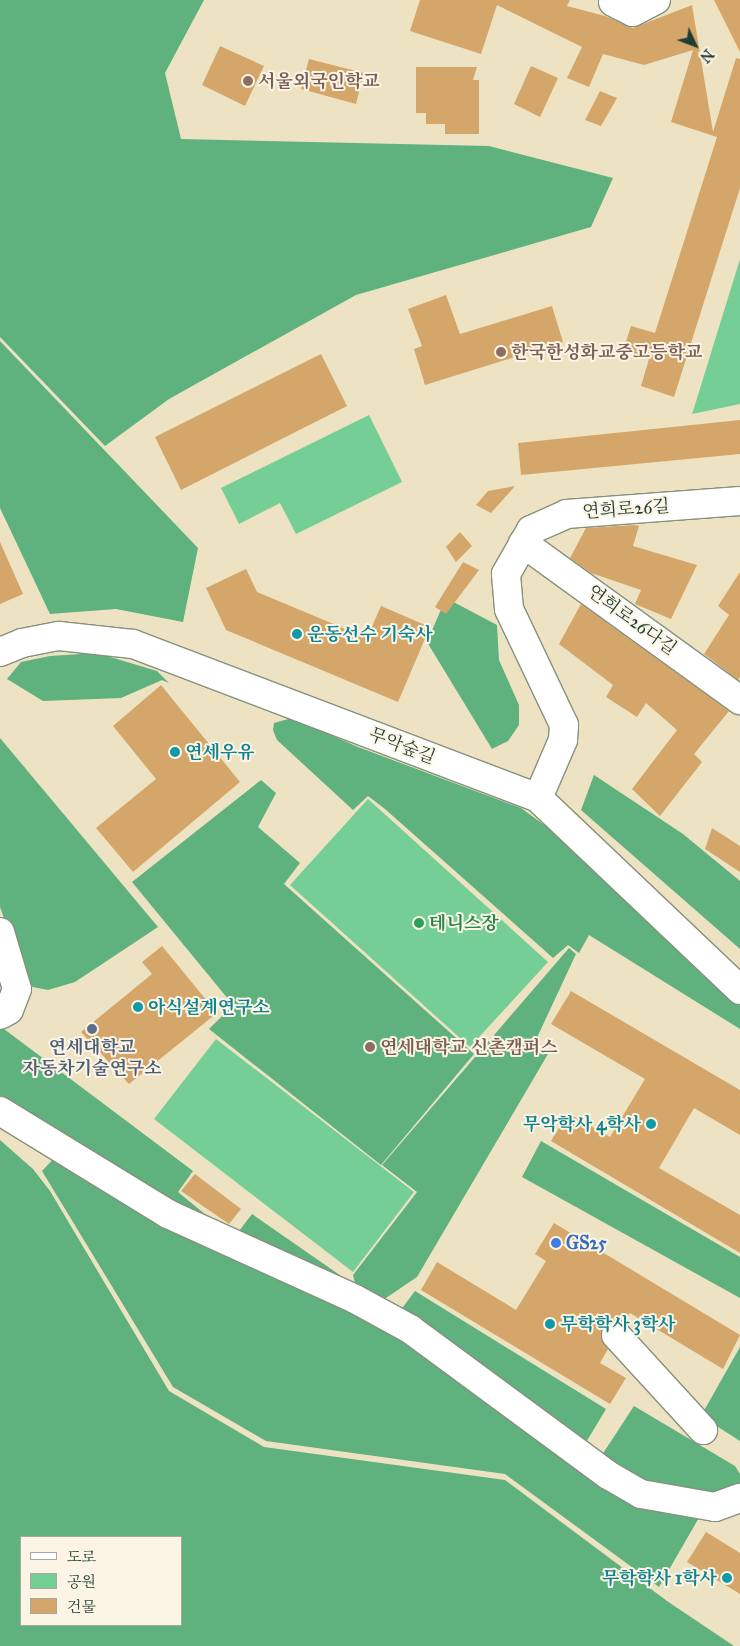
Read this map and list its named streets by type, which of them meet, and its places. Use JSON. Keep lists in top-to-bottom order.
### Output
{
  "streets": {
    "street": ["연희로26길", "연희로26다길", "무악숲길"]
  },
  "crossings": [
    ["연희로26길", "연희로26다길"]
  ],
  "places": [
    "서울외국인학교",
    "한국한성화교중고등학교",
    "운동선수 기숙사",
    "연세우유",
    "테니스장",
    "아식설계연구소",
    "연세대학교 자동차기술연구소",
    "연세대학교 신촌캠퍼스",
    "무악학사 4학사",
    "GS25",
    "무학학사 3학사",
    "무학학사 1학사"
  ],
  "legend": ["도로", "공원", "건물"],
  "north": "bottom right"
}
